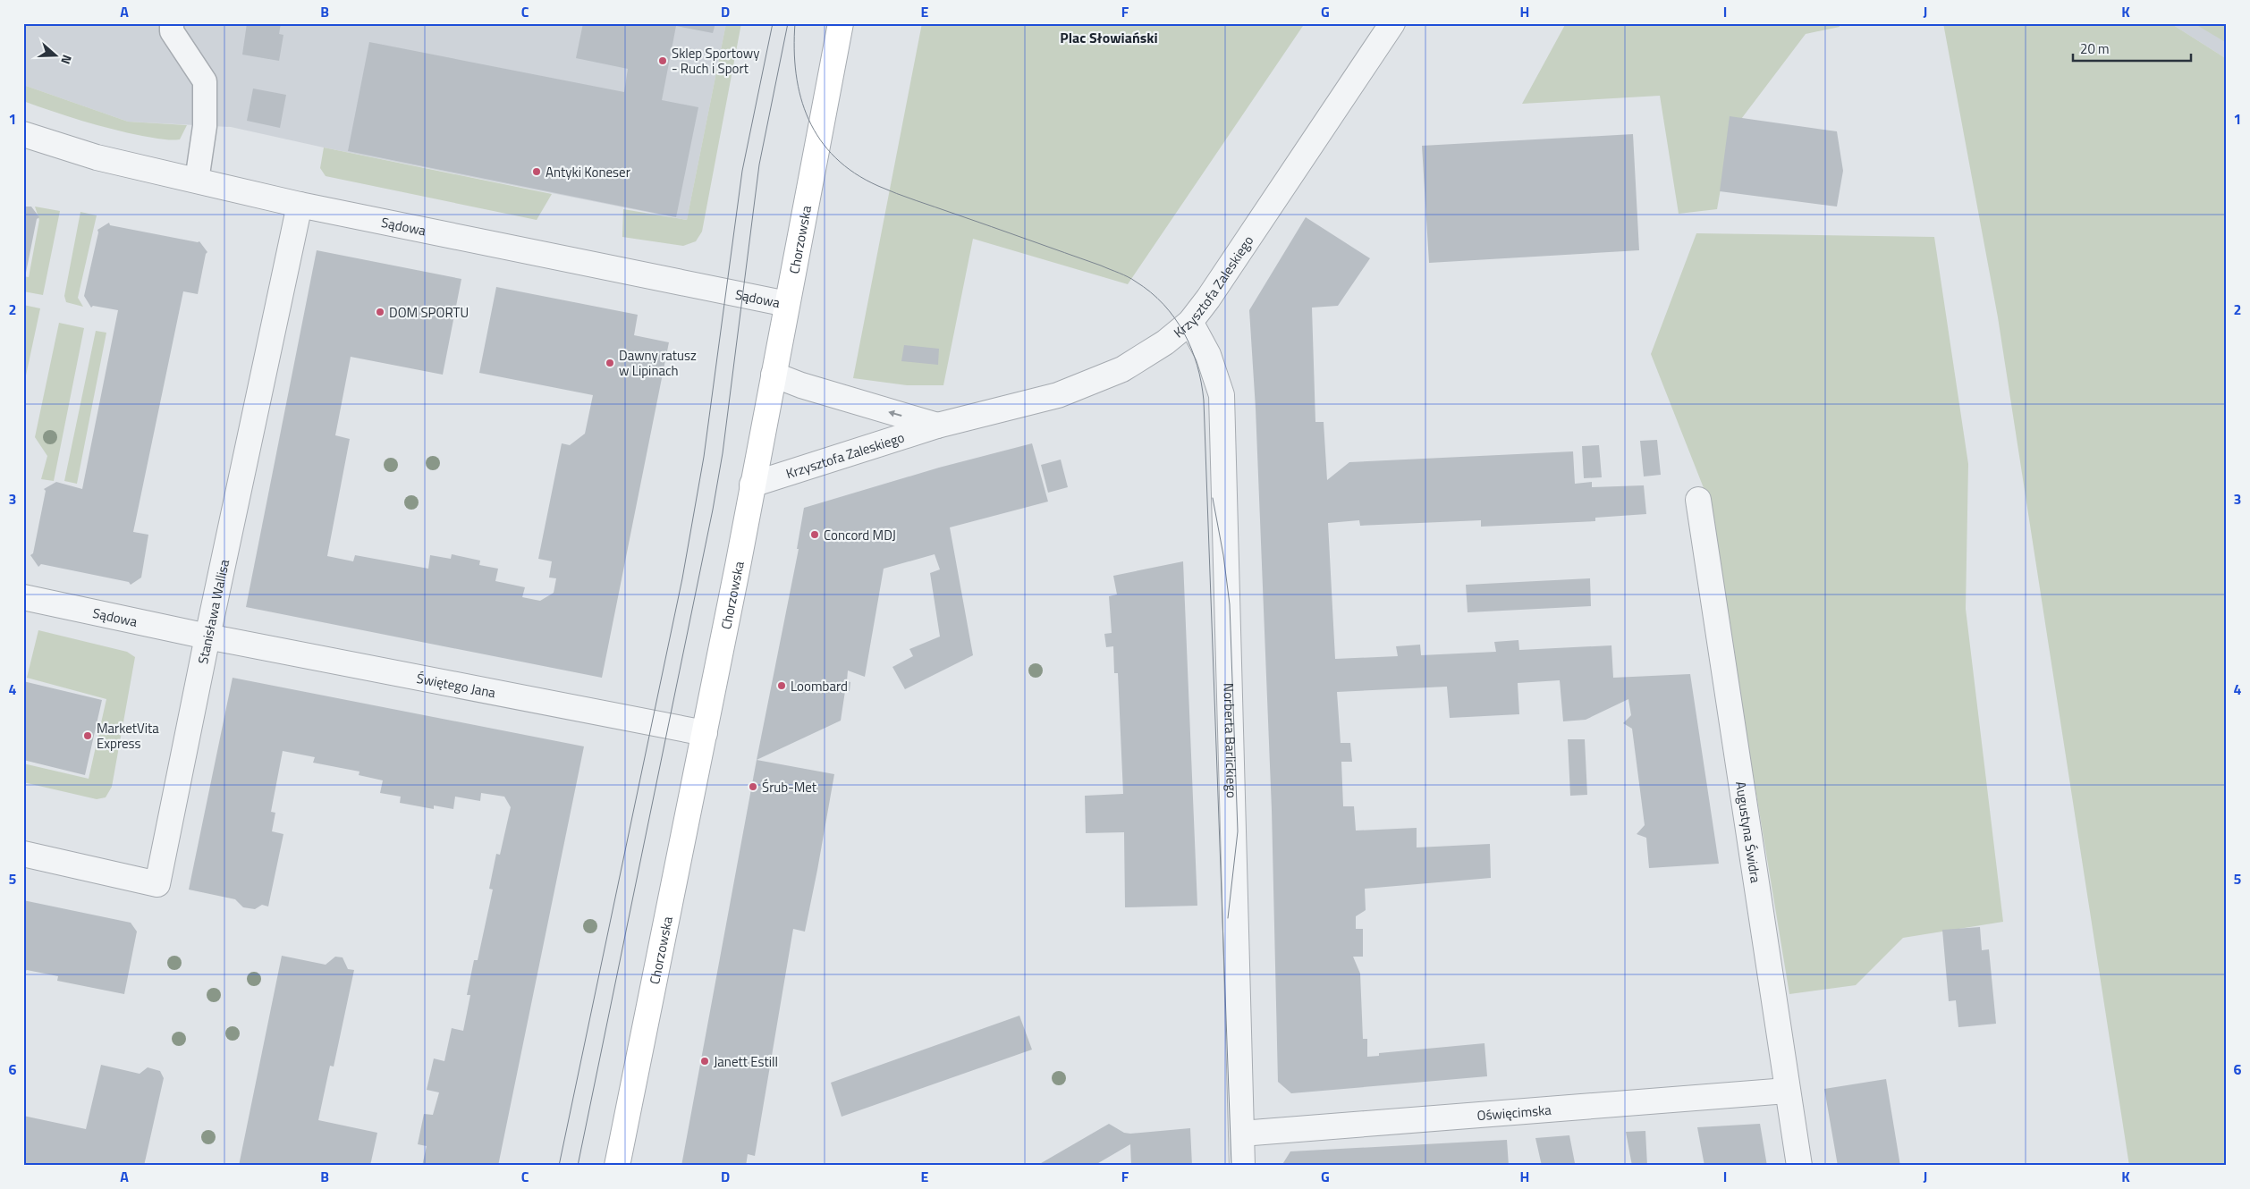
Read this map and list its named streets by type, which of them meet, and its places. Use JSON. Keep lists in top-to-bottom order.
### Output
{
  "streets": {
    "street": [
      "Sądowa",
      "Chorzowska",
      "Krzysztofa Zaleskiego",
      "Stanisława Wallisa",
      "Świętego Jana",
      "Norberta Barlickiego",
      "Augustyna Świdra",
      "Oświęcimska"
    ]
  },
  "crossings": [
    ["Sądowa", "Chorzowska"],
    ["Sądowa", "Stanisława Wallisa"],
    ["Sądowa", "Świętego Jana"],
    ["Chorzowska", "Krzysztofa Zaleskiego"],
    ["Chorzowska", "Świętego Jana"],
    ["Krzysztofa Zaleskiego", "Norberta Barlickiego"],
    ["Stanisława Wallisa", "Świętego Jana"],
    ["Norberta Barlickiego", "Oświęcimska"],
    ["Augustyna Świdra", "Oświęcimska"]
  ],
  "districts": ["Plac Słowiański"],
  "places": [
    "Sklep Sportowy - Ruch i Sport",
    "Antyki Koneser",
    "DOM SPORTU",
    "Dawny ratusz w Lipinach",
    "Concord MDJ",
    "Loombard",
    "MarketVita Express",
    "Śrub-Met",
    "Janett Estill"
  ],
  "scale_bar": "20 m",
  "north": "right",
  "grid": {
    "columns": [
      "A",
      "B",
      "C",
      "D",
      "E",
      "F",
      "G",
      "H",
      "I",
      "J",
      "K"
    ],
    "rows": [
      "1",
      "2",
      "3",
      "4",
      "5",
      "6"
    ]
  }
}
